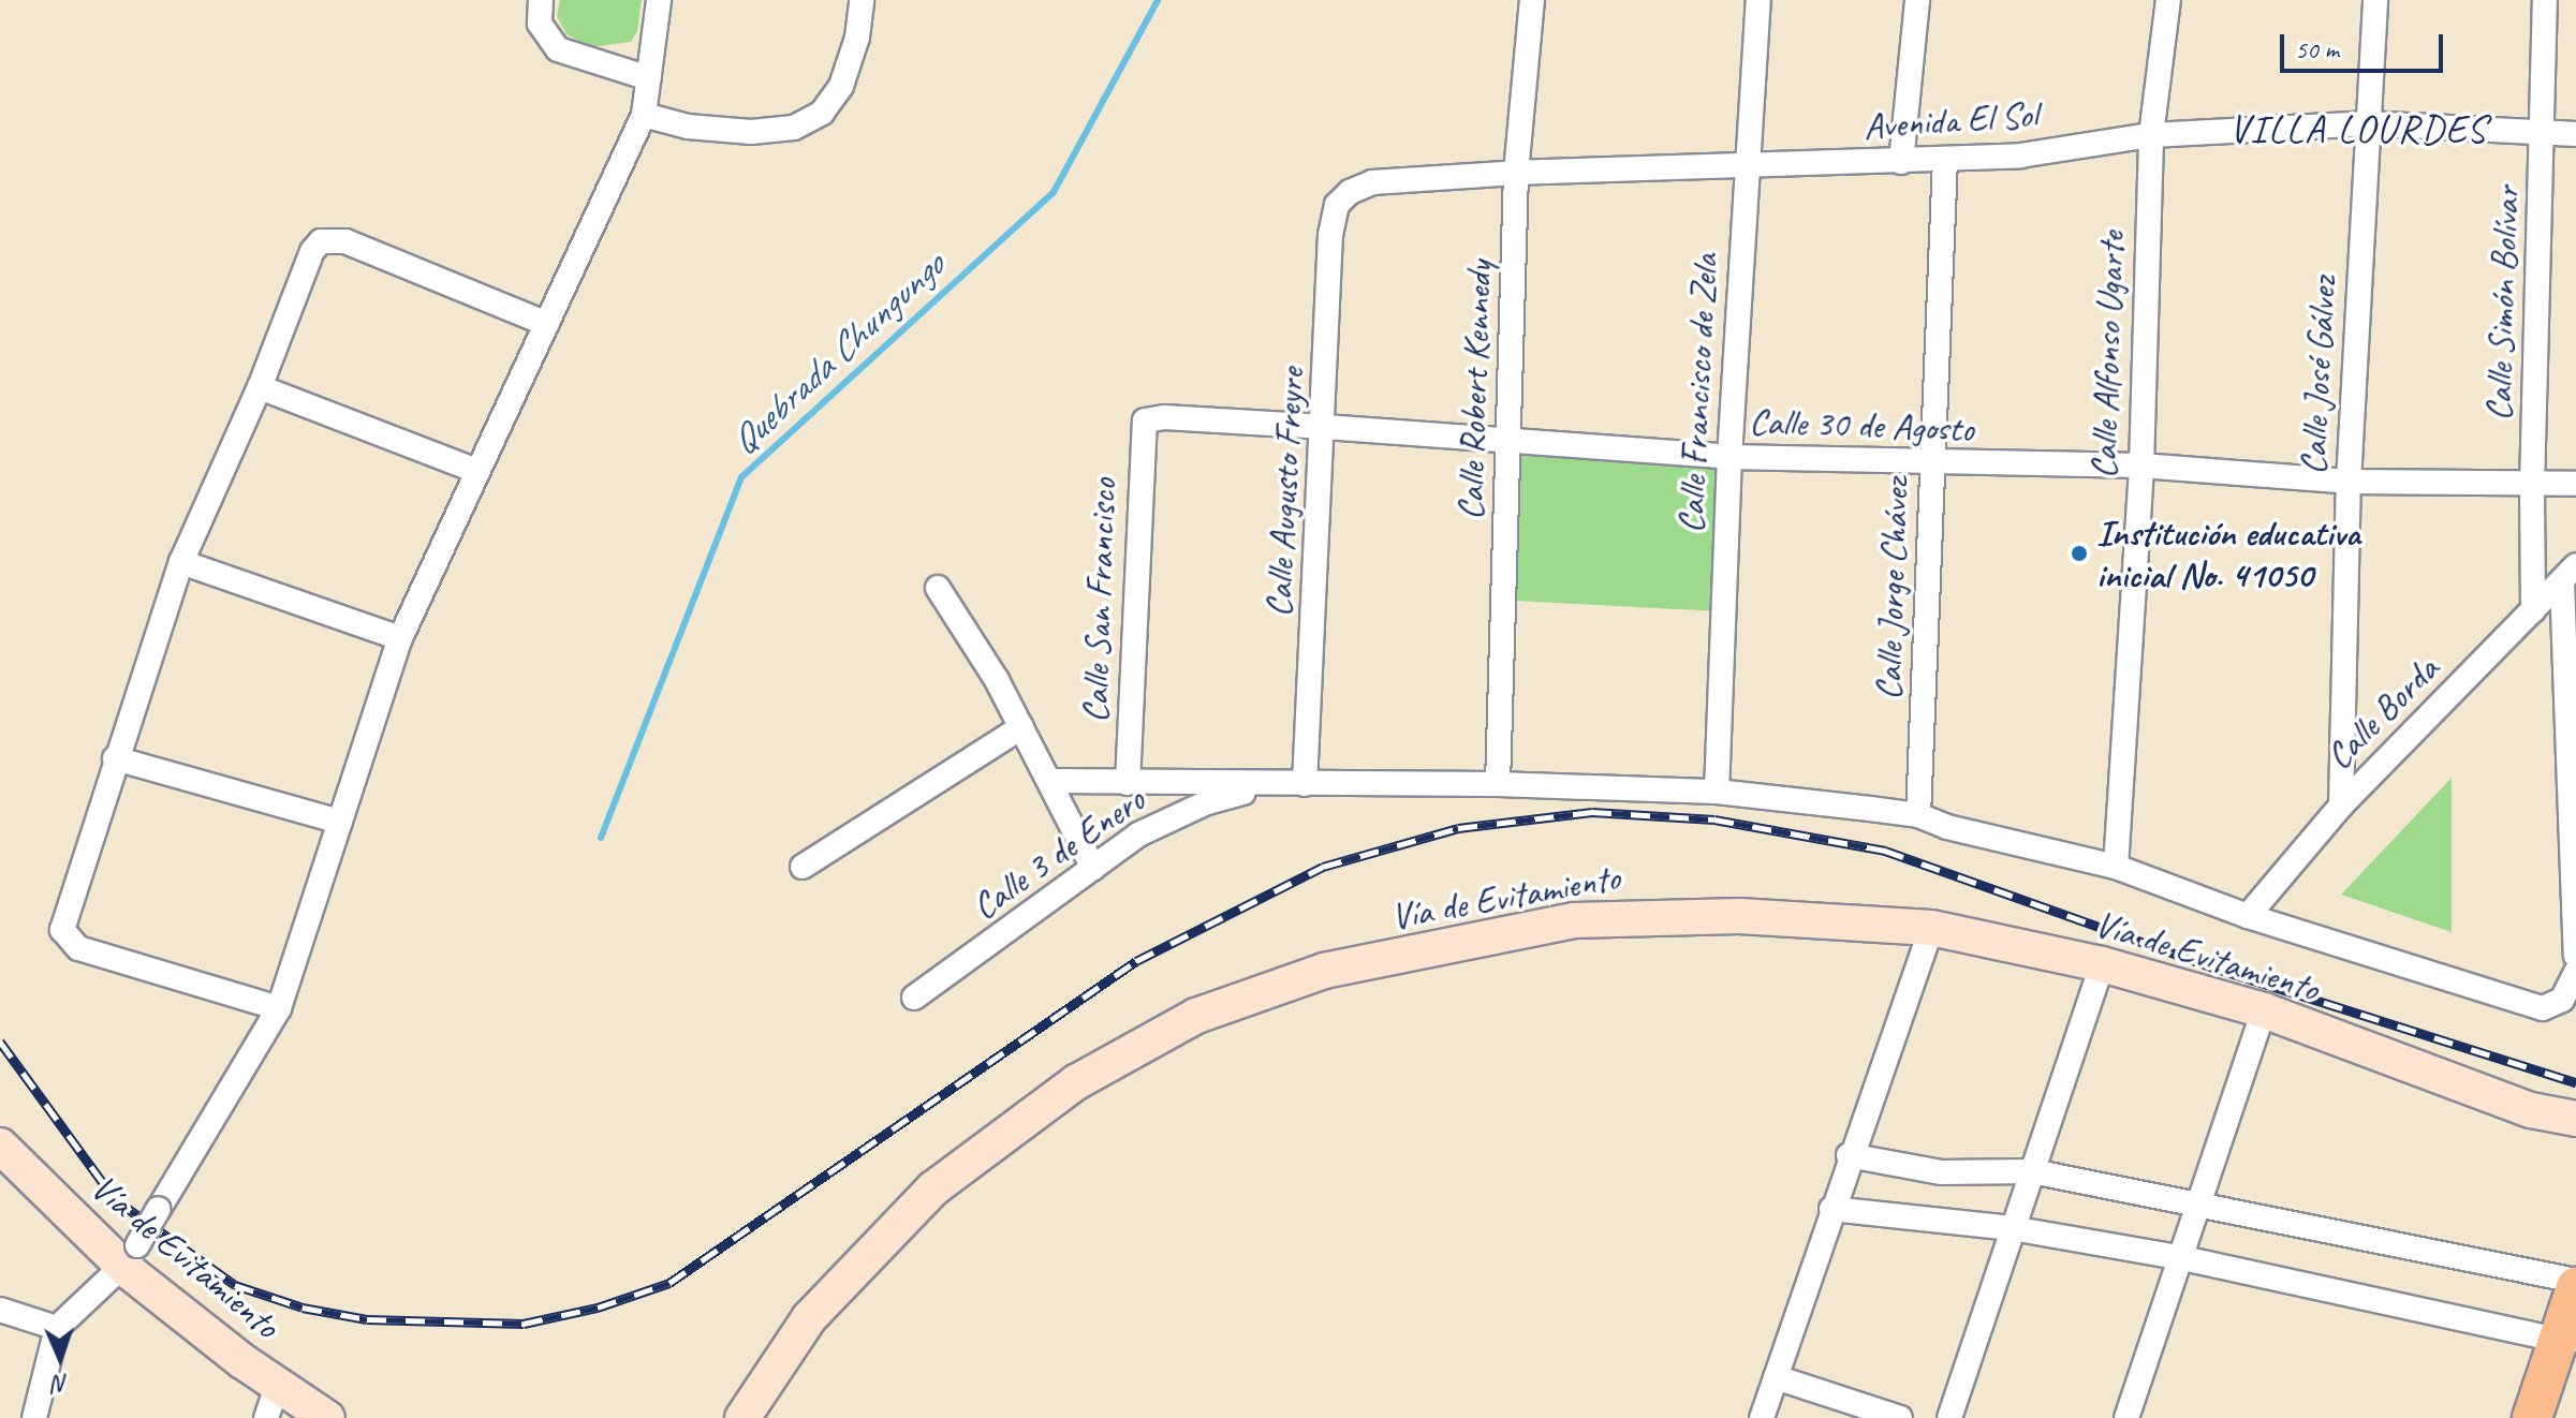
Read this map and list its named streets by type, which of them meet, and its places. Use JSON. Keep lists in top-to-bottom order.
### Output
{
  "streets": {
    "main road": ["Vía de Evitamiento"],
    "street": [
      "Avenida El Sol",
      "Calle Simón Bolívar",
      "Calle Alfonso Ugarte",
      "Calle José Gálvez",
      "Calle Robert Kennedy",
      "Calle Francisco de Zela",
      "Calle 30 de Agosto",
      "Calle Augusto Freyre",
      "Calle Jorge Chávez",
      "Calle San Francisco",
      "Calle Borda",
      "Calle 3 de Enero"
    ]
  },
  "crossings": [
    ["Avenida El Sol", "Calle Simón Bolívar"],
    ["Avenida El Sol", "Calle Alfonso Ugarte"],
    ["Avenida El Sol", "Calle José Gálvez"],
    ["Avenida El Sol", "Calle Robert Kennedy"],
    ["Avenida El Sol", "Calle Francisco de Zela"],
    ["Avenida El Sol", "Calle Augusto Freyre"],
    ["Avenida El Sol", "Calle Jorge Chávez"],
    ["Calle Simón Bolívar", "Calle 30 de Agosto"],
    ["Calle Simón Bolívar", "Calle Borda"],
    ["Calle Alfonso Ugarte", "Calle 30 de Agosto"],
    ["Calle José Gálvez", "Calle 30 de Agosto"],
    ["Calle José Gálvez", "Calle Borda"],
    ["Calle Robert Kennedy", "Calle 30 de Agosto"],
    ["Calle Francisco de Zela", "Calle 30 de Agosto"],
    ["Calle 30 de Agosto", "Calle Augusto Freyre"],
    ["Calle 30 de Agosto", "Calle Jorge Chávez"],
    ["Calle 30 de Agosto", "Calle San Francisco"],
    ["Calle Augusto Freyre", "Calle 3 de Enero"]
  ],
  "districts": ["VILLA LOURDES"],
  "water": ["Quebrada Chungungo"],
  "places": ["Institución educativa inicial No. 41050"],
  "scale_bar": "50 m",
  "north": "bottom"
}
